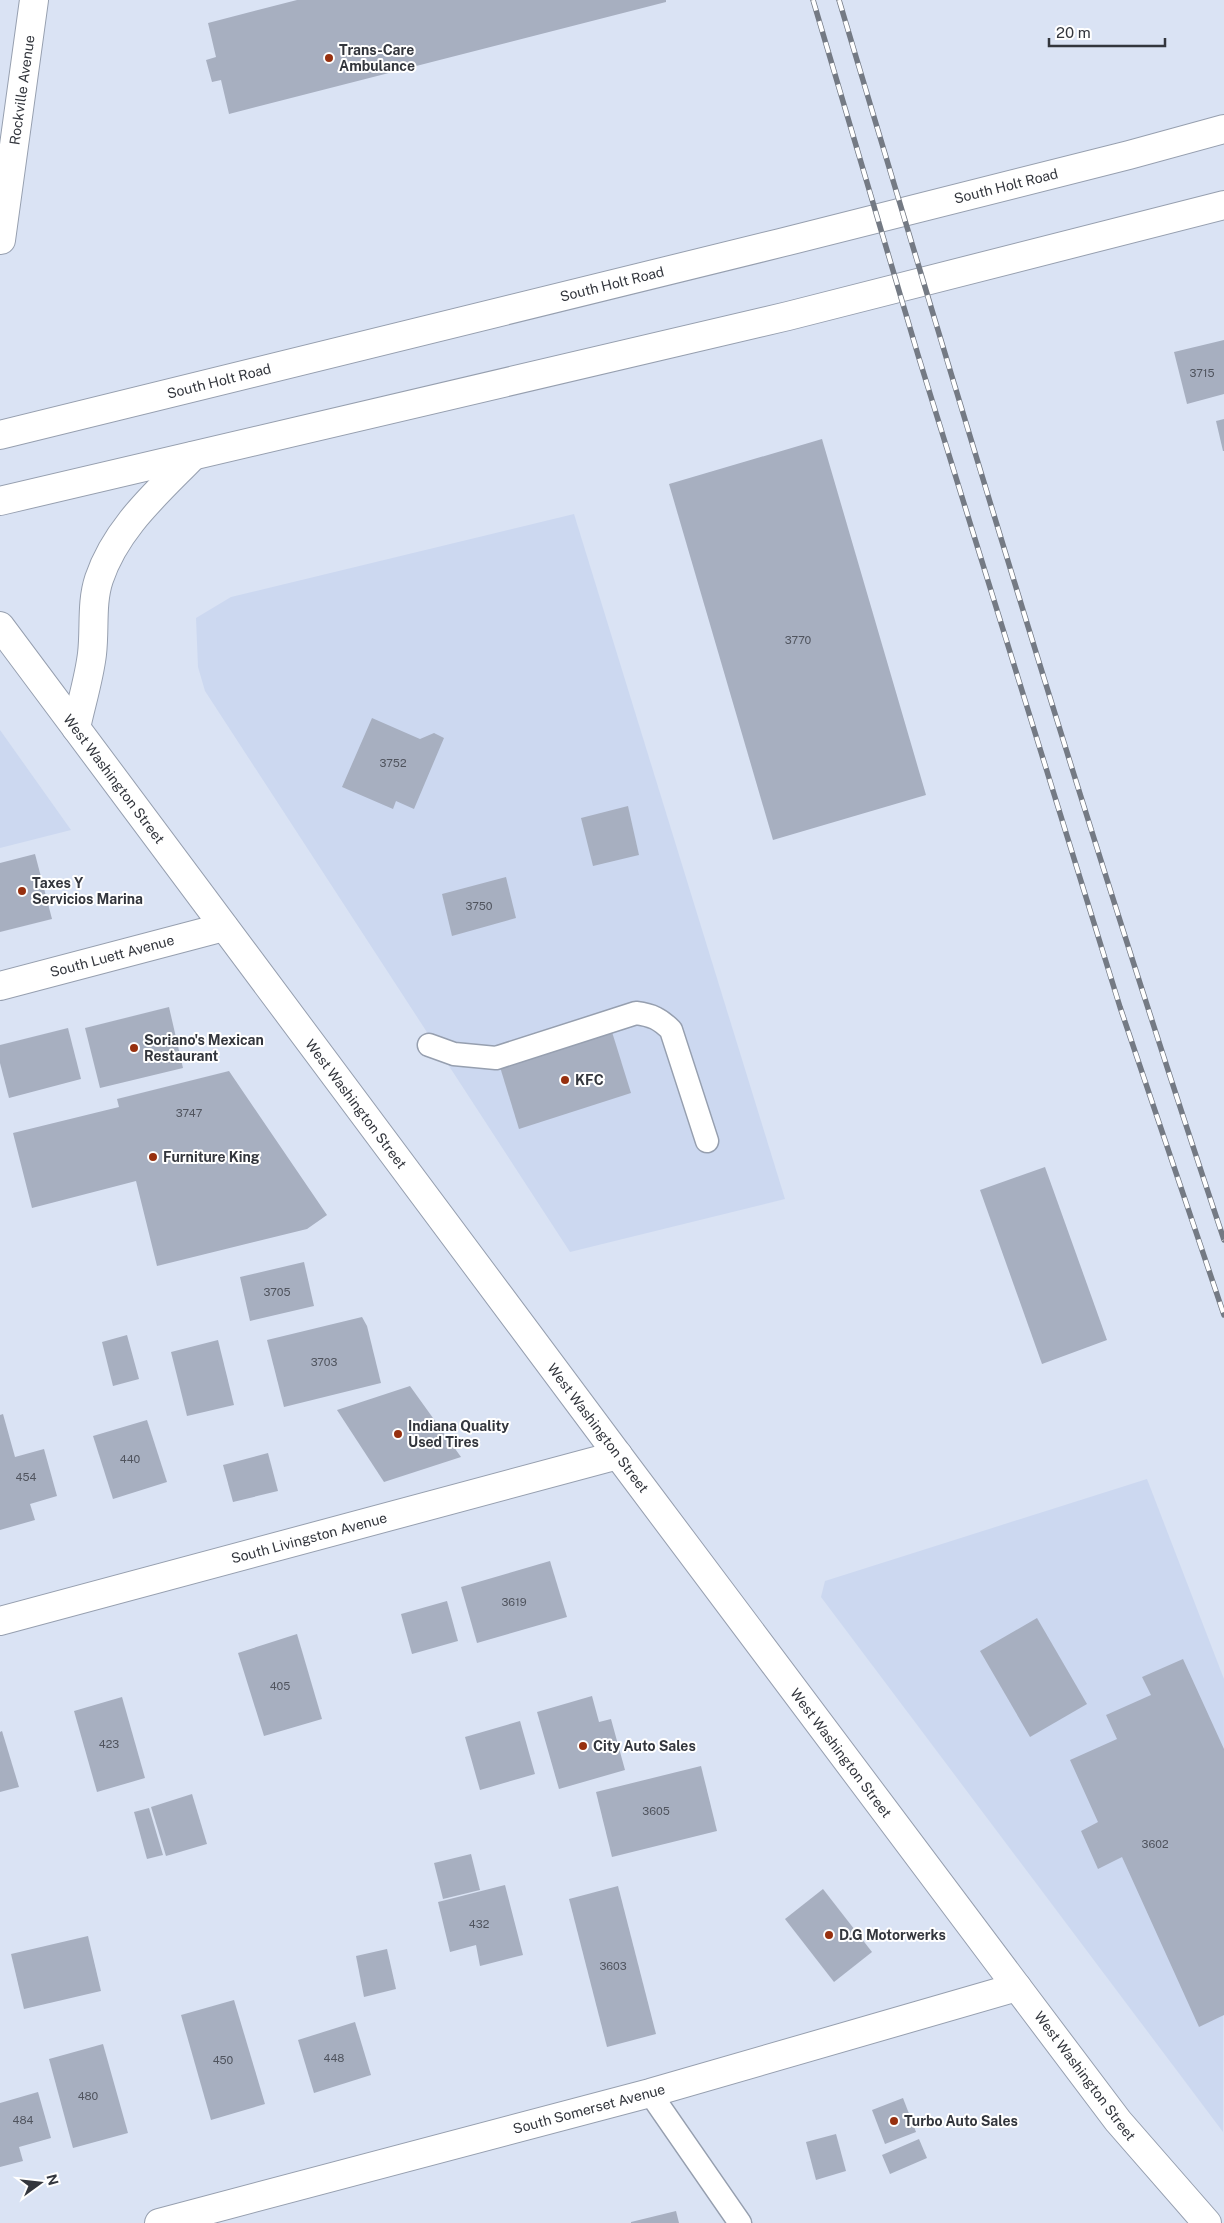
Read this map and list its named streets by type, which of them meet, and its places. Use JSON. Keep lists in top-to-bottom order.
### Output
{
  "streets": {
    "main road": [
      "Rockville Avenue",
      "South Holt Road",
      "West Washington Street",
      "South Luett Avenue",
      "South Livingston Avenue",
      "South Somerset Avenue"
    ]
  },
  "crossings": [
    ["West Washington Street", "South Luett Avenue"],
    ["West Washington Street", "South Livingston Avenue"],
    ["West Washington Street", "South Somerset Avenue"]
  ],
  "places": [
    "Trans-Care Ambulance",
    "Taxes Y Servicios Marina",
    "Soriano's Mexican Restaurant",
    "KFC",
    "Furniture King",
    "Indiana Quality Used Tires",
    "City Auto Sales",
    "D.G Motorwerks",
    "Turbo Auto Sales"
  ],
  "house_numbers": [
    "3715",
    "3770",
    "3752",
    "3750",
    "3747",
    "3705",
    "3703",
    "440",
    "454",
    "3619",
    "405",
    "423",
    "3605",
    "3602",
    "432",
    "3603",
    "448",
    "450",
    "480",
    "484"
  ],
  "scale_bar": "20 m",
  "north": "right"
}
